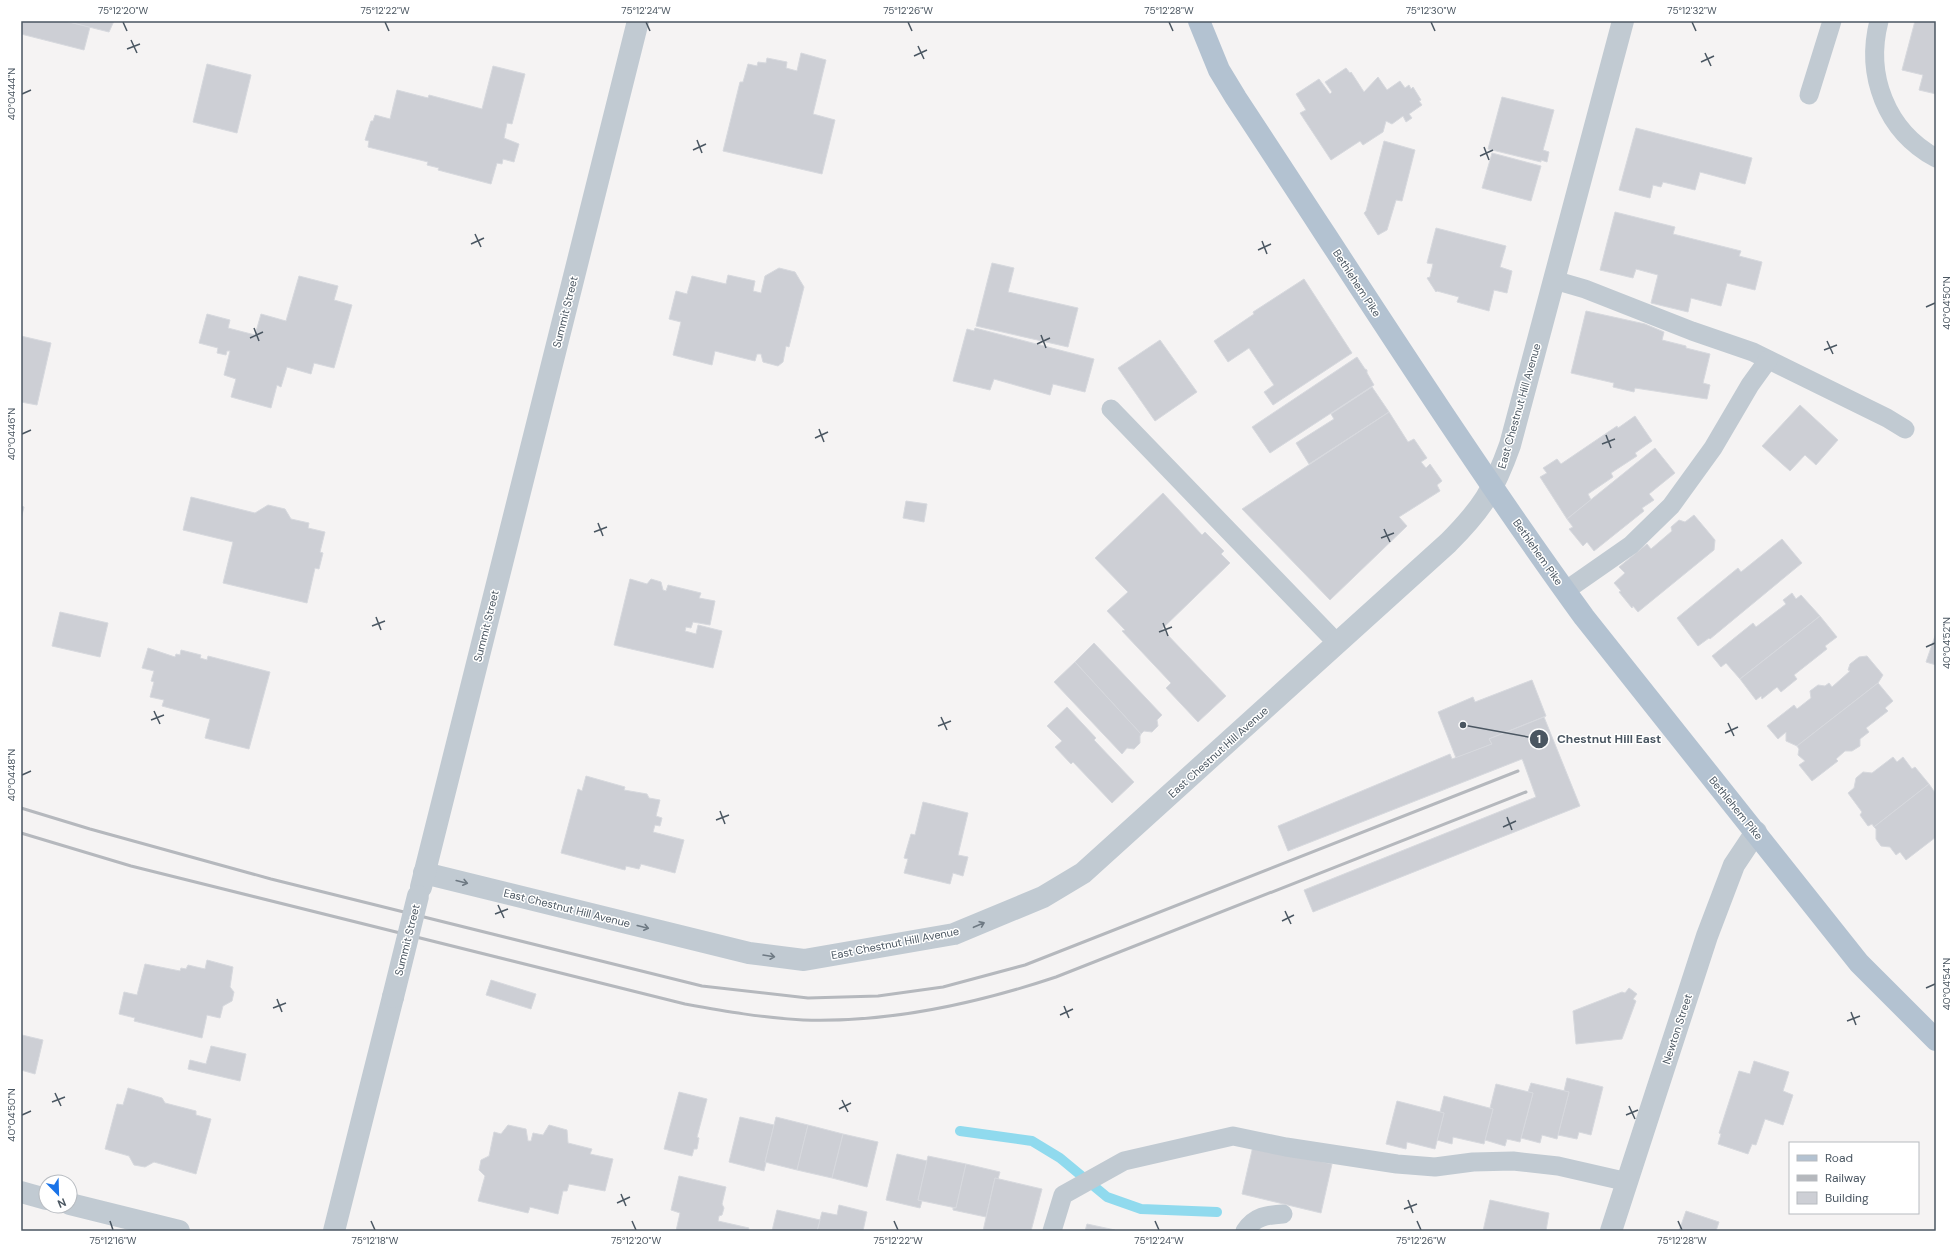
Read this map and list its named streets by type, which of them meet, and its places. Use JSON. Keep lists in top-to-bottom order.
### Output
{
  "streets": {
    "main road": ["Bethlehem Pike"],
    "street": ["Summit Street", "East Chestnut Hill Avenue", "Newton Street"]
  },
  "crossings": [
    ["Bethlehem Pike", "East Chestnut Hill Avenue"],
    ["Bethlehem Pike", "Newton Street"],
    ["Summit Street", "East Chestnut Hill Avenue"]
  ],
  "one_way": ["East Chestnut Hill Avenue"],
  "places": ["Chestnut Hill East"],
  "legend": ["Road", "Railway", "Building"],
  "north": "bottom right",
  "coordinates": [
    "75°12'20\"W",
    "75°12'22\"W",
    "75°12'24\"W",
    "75°12'26\"W",
    "75°12'28\"W",
    "75°12'30\"W",
    "75°12'32\"W",
    "40°04'44\"N",
    "40°04'50\"N",
    "40°04'46\"N",
    "40°04'52\"N",
    "40°04'48\"N",
    "40°04'54\"N",
    "75°12'16\"W",
    "75°12'18\"W"
  ]
}
